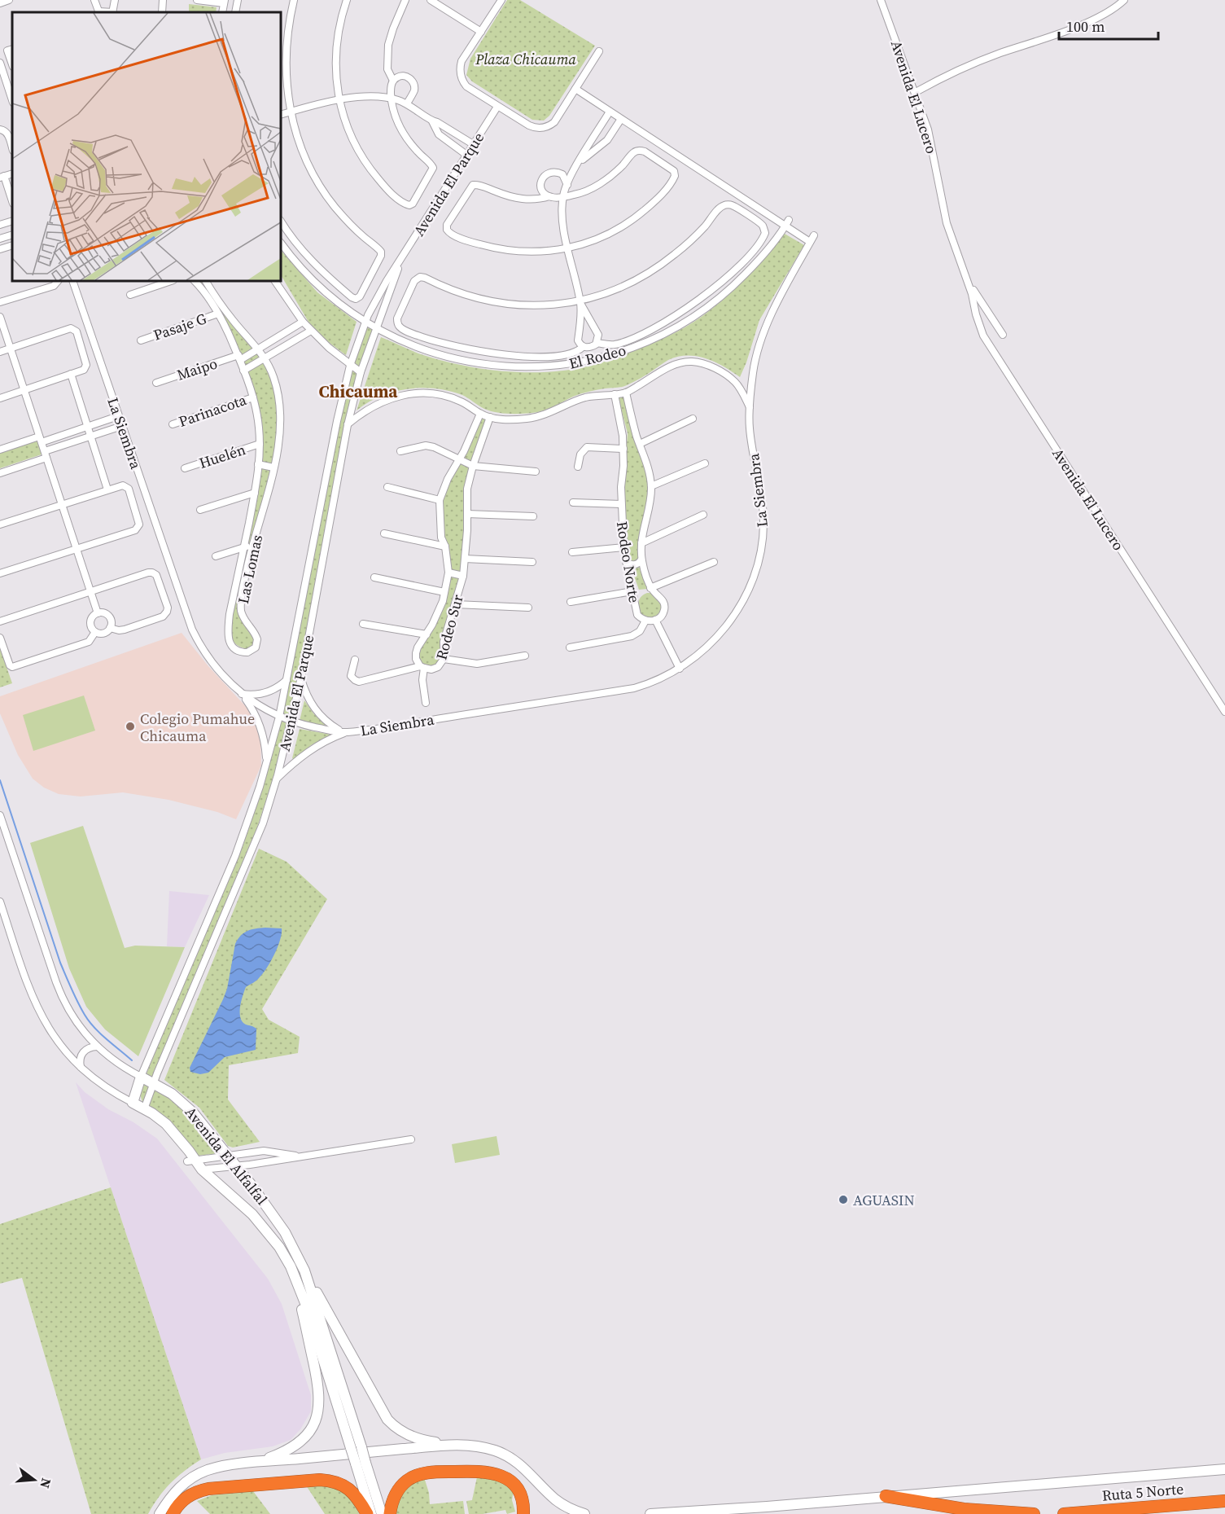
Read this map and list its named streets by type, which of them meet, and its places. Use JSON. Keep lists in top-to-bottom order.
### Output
{
  "streets": {
    "highway": ["Ruta 5 Norte"],
    "street": [
      "Avenida El Lucero",
      "Avenida El Parque",
      "Pasaje G",
      "El Rodeo",
      "Maipo",
      "Parinacota",
      "La Siembra",
      "Huelén",
      "Rodeo Norte",
      "Las Lomas",
      "Rodeo Sur",
      "Avenida El Alfalfal"
    ]
  },
  "crossings": [
    ["Avenida El Parque", "El Rodeo"],
    ["Avenida El Parque", "La Siembra"],
    ["Avenida El Parque", "Avenida El Alfalfal"],
    ["Pasaje G", "Las Lomas"],
    ["El Rodeo", "La Siembra"],
    ["Maipo", "Las Lomas"],
    ["Parinacota", "Las Lomas"],
    ["Huelén", "Las Lomas"]
  ],
  "districts": ["Chicauma"],
  "parks": ["Plaza Chicauma"],
  "places": ["Colegio Pumahue Chicauma", "AGUASIN"],
  "scale_bar": "100 m",
  "north": "right"
}
